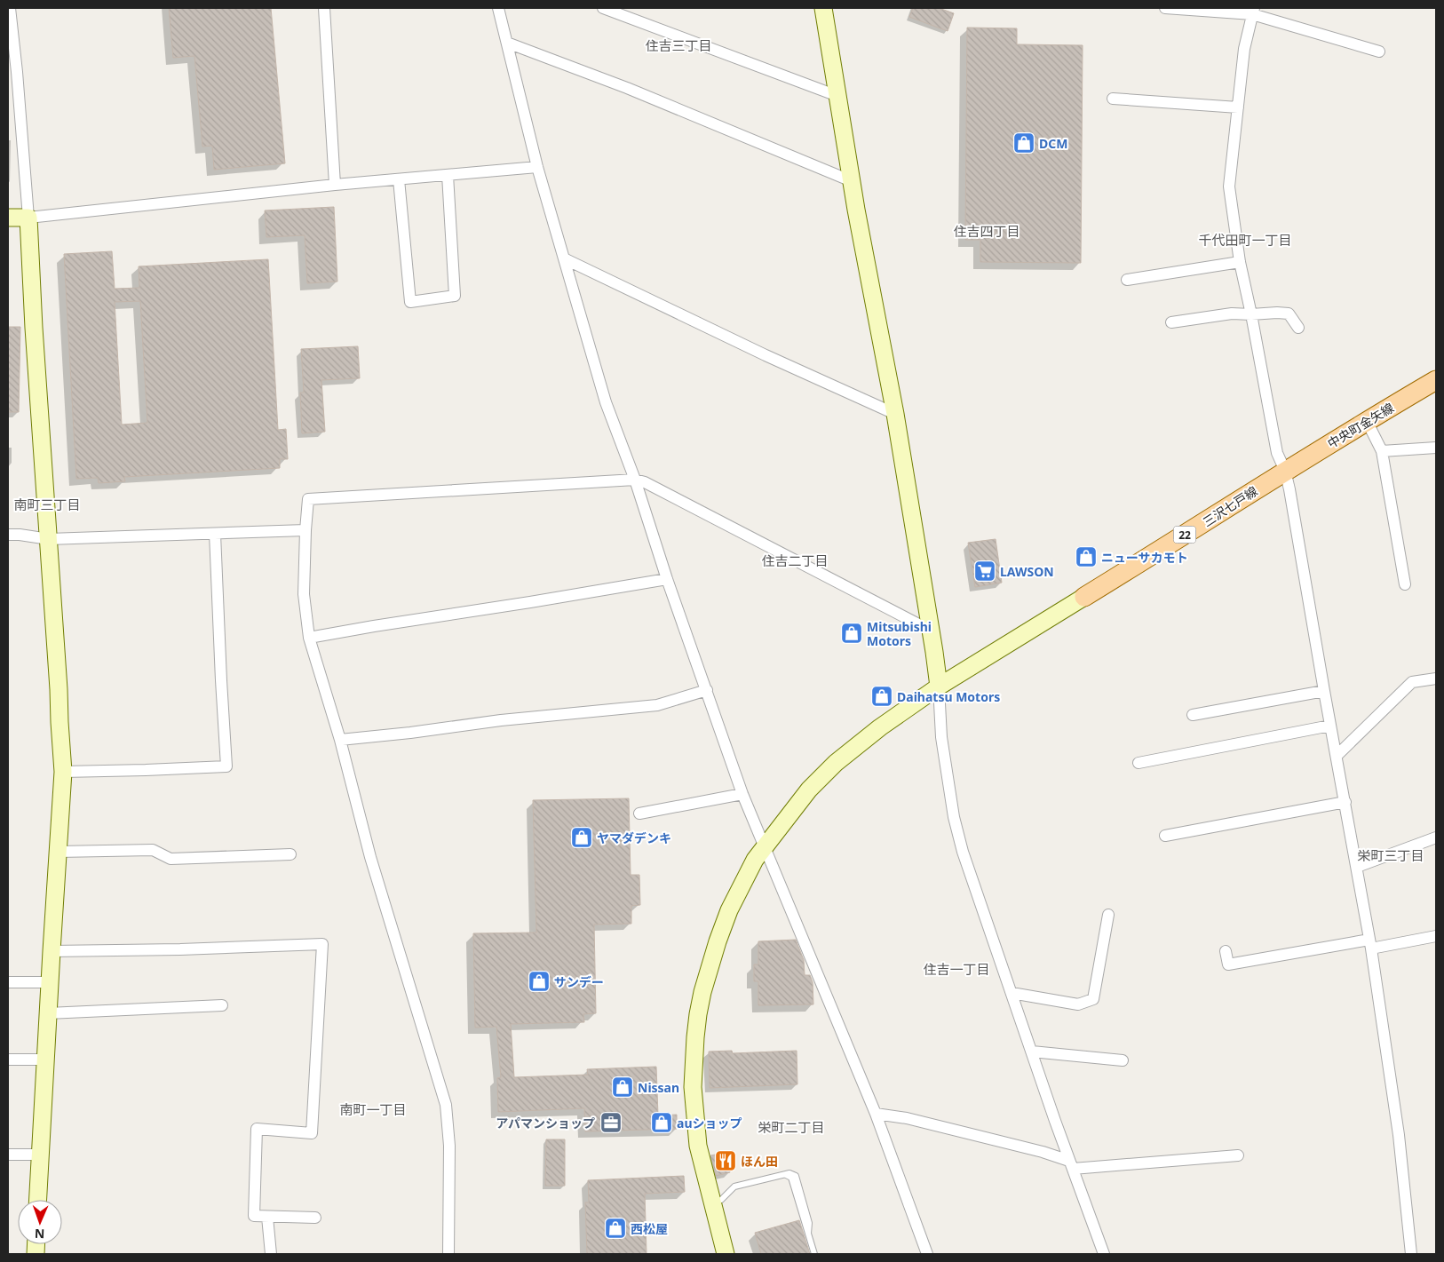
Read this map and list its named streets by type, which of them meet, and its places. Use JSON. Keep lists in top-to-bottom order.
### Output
{
  "streets": {
    "main road": ["中央町金矢線", "三沢七戸線", "22"]
  },
  "crossings": [
    ["中央町金矢線", "三沢七戸線"]
  ],
  "districts": [
    "住吉三丁目",
    "住吉四丁目",
    "千代田町一丁目",
    "南町三丁目",
    "住吉二丁目",
    "栄町三丁目",
    "住吉一丁目",
    "南町一丁目",
    "栄町二丁目"
  ],
  "places": {
    "shop": [
      "DCM",
      "ニューサカモト",
      "Mitsubishi Motors",
      "Daihatsu Motors",
      "ヤマダデンキ",
      "サンデー",
      "Nissan",
      "auショップ",
      "西松屋"
    ],
    "supermarket": ["LAWSON"],
    "office": ["アパマンショップ"],
    "restaurant": ["ほん田"]
  },
  "north": "bottom"
}
